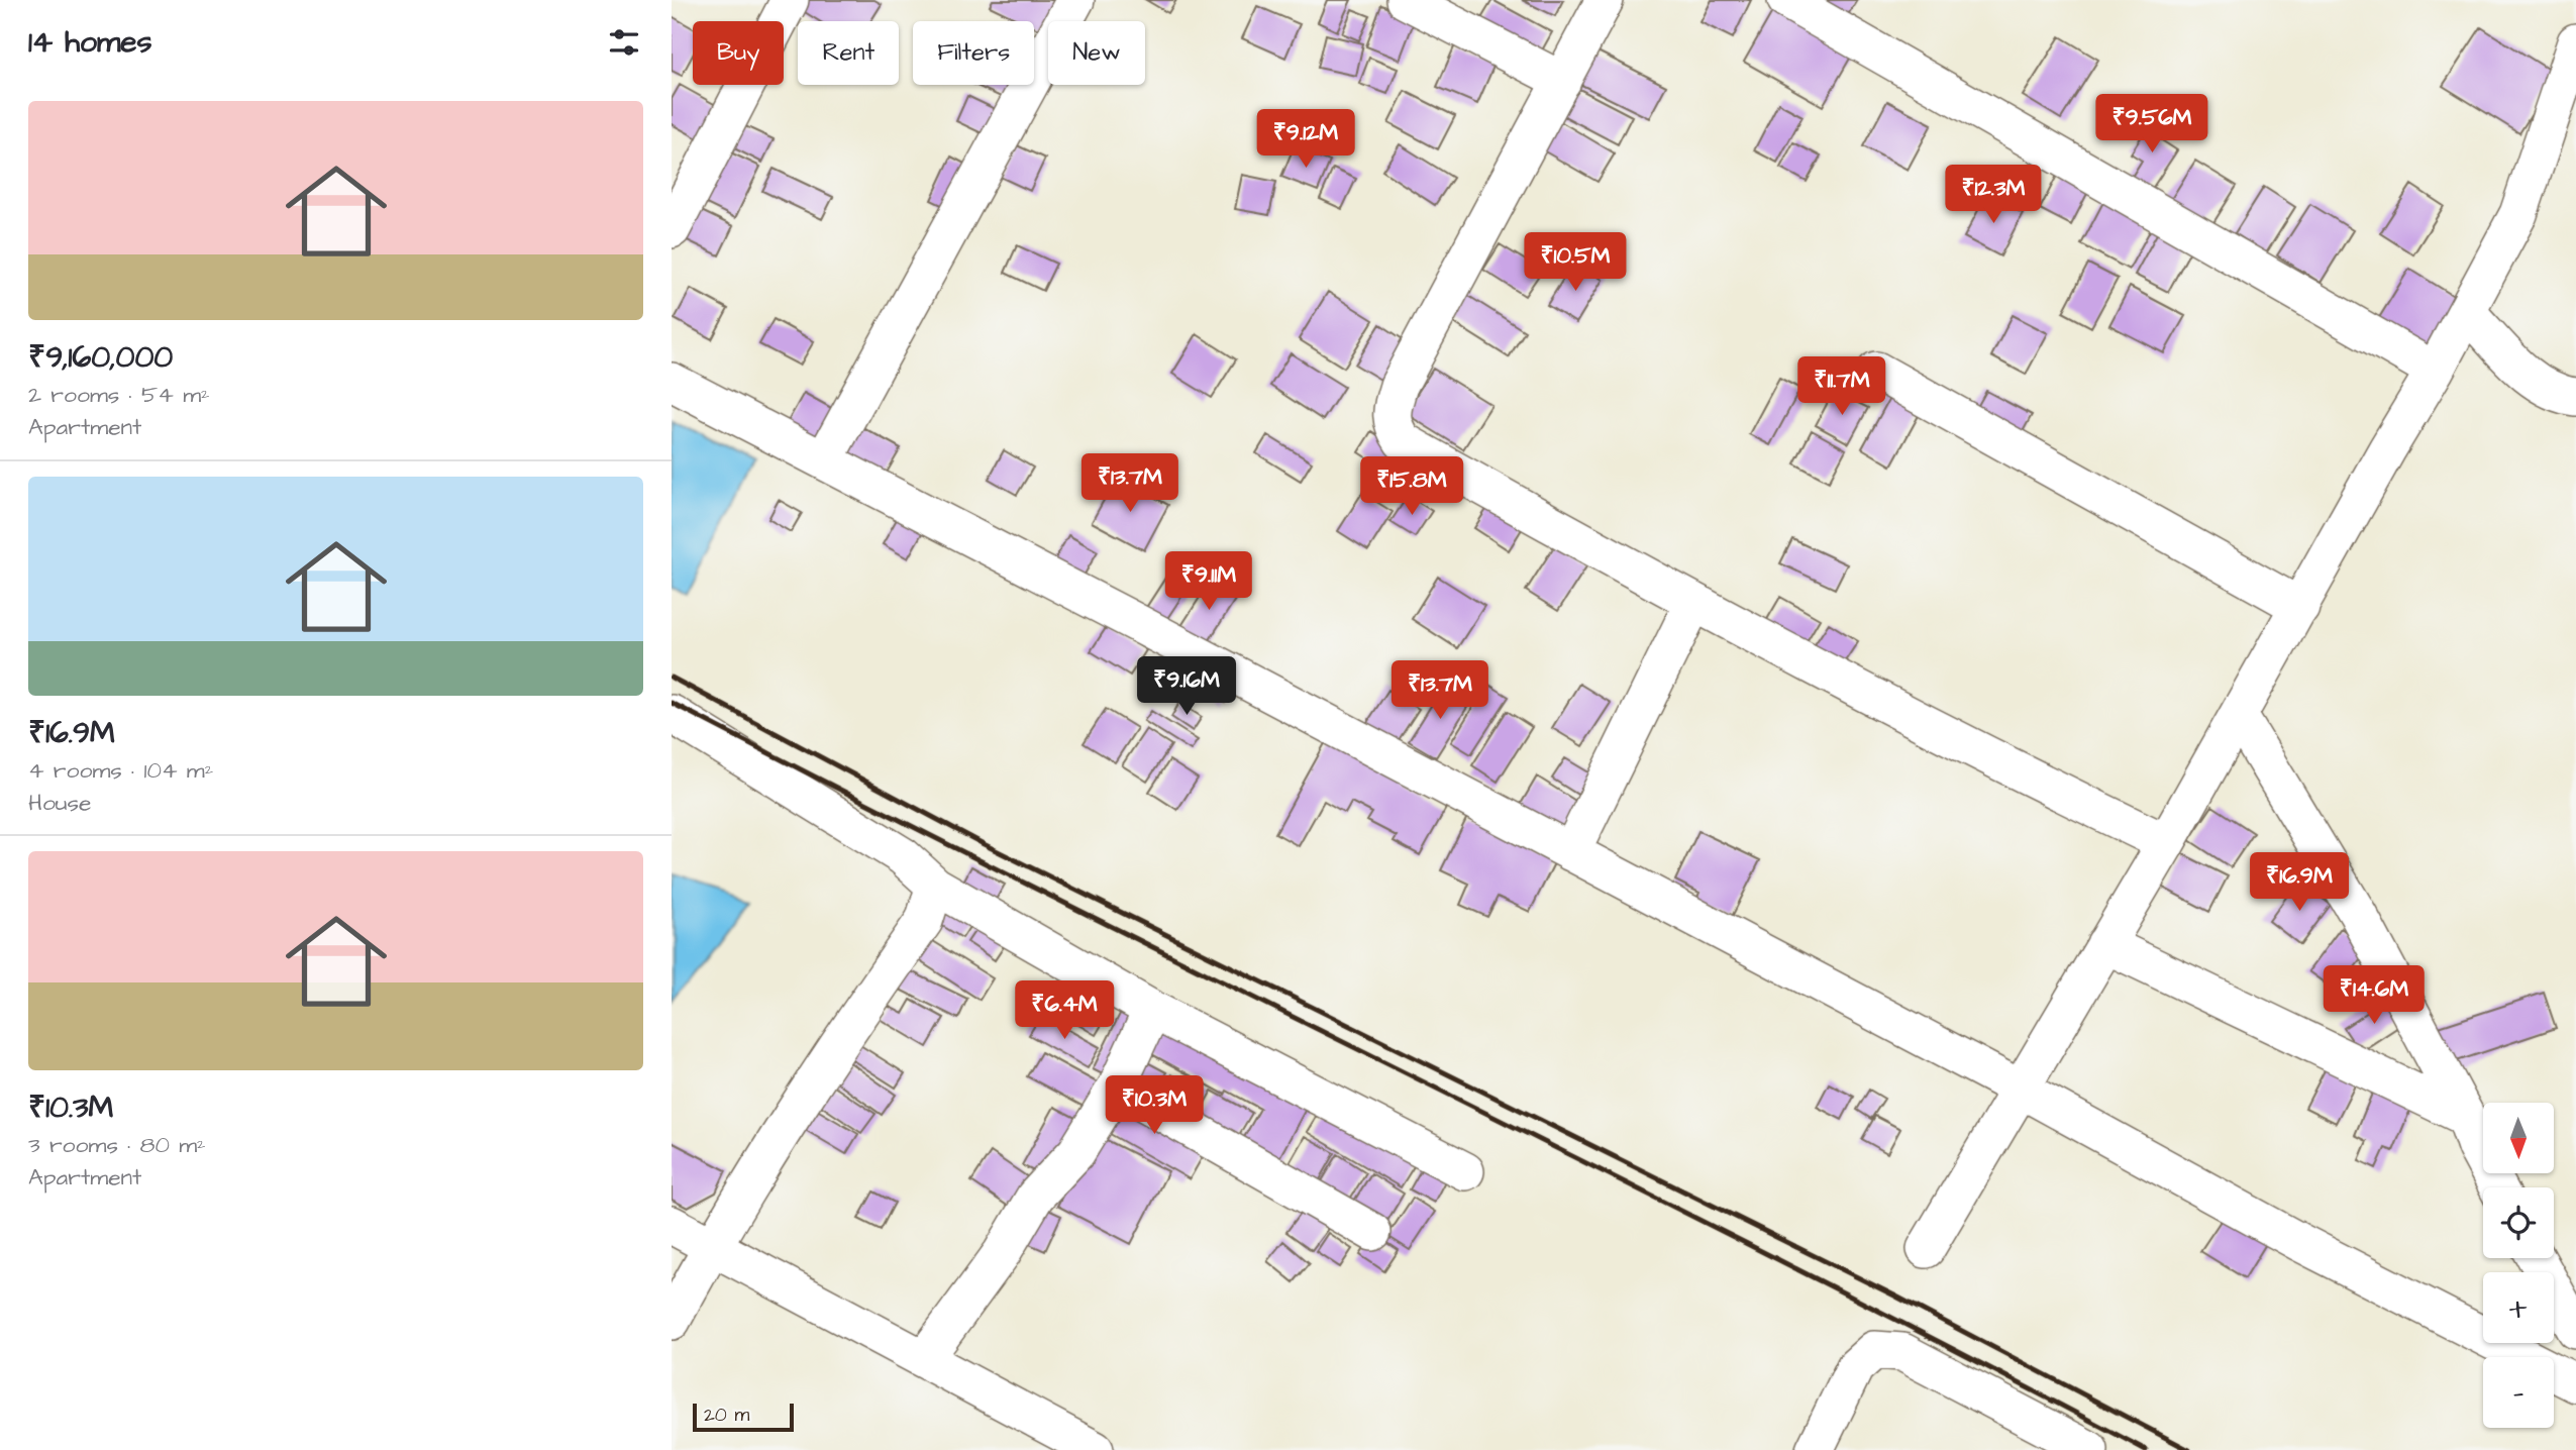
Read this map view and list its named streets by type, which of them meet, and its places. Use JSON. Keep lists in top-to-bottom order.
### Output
{
  "scale_bar": "20 m",
  "north": "bottom",
  "page": {
    "heading": "14 homes",
    "chip": [
      "Buy",
      "Rent",
      "Filters",
      "New"
    ],
    "list": [
      {
        "name": "₹9,160,000",
        "note": "2 rooms · 54 m² · Apartment"
      },
      {
        "name": "₹16.9M",
        "note": "4 rooms · 104 m² · House"
      },
      {
        "name": "₹10.3M",
        "note": "3 rooms · 80 m² · Apartment"
      }
    ],
    "price": [
      "₹9.56M",
      "₹9.12M",
      "₹12.3M",
      "₹10.5M",
      "₹11.7M",
      "₹13.7M",
      "₹15.8M",
      "₹9.11M",
      "₹9.16M",
      "₹13.7M",
      "₹16.9M",
      "₹14.6M",
      "₹6.4M",
      "₹10.3M"
    ],
    "map_buttons": ["+", "−"],
    "scale": "20 m"
  }
}
